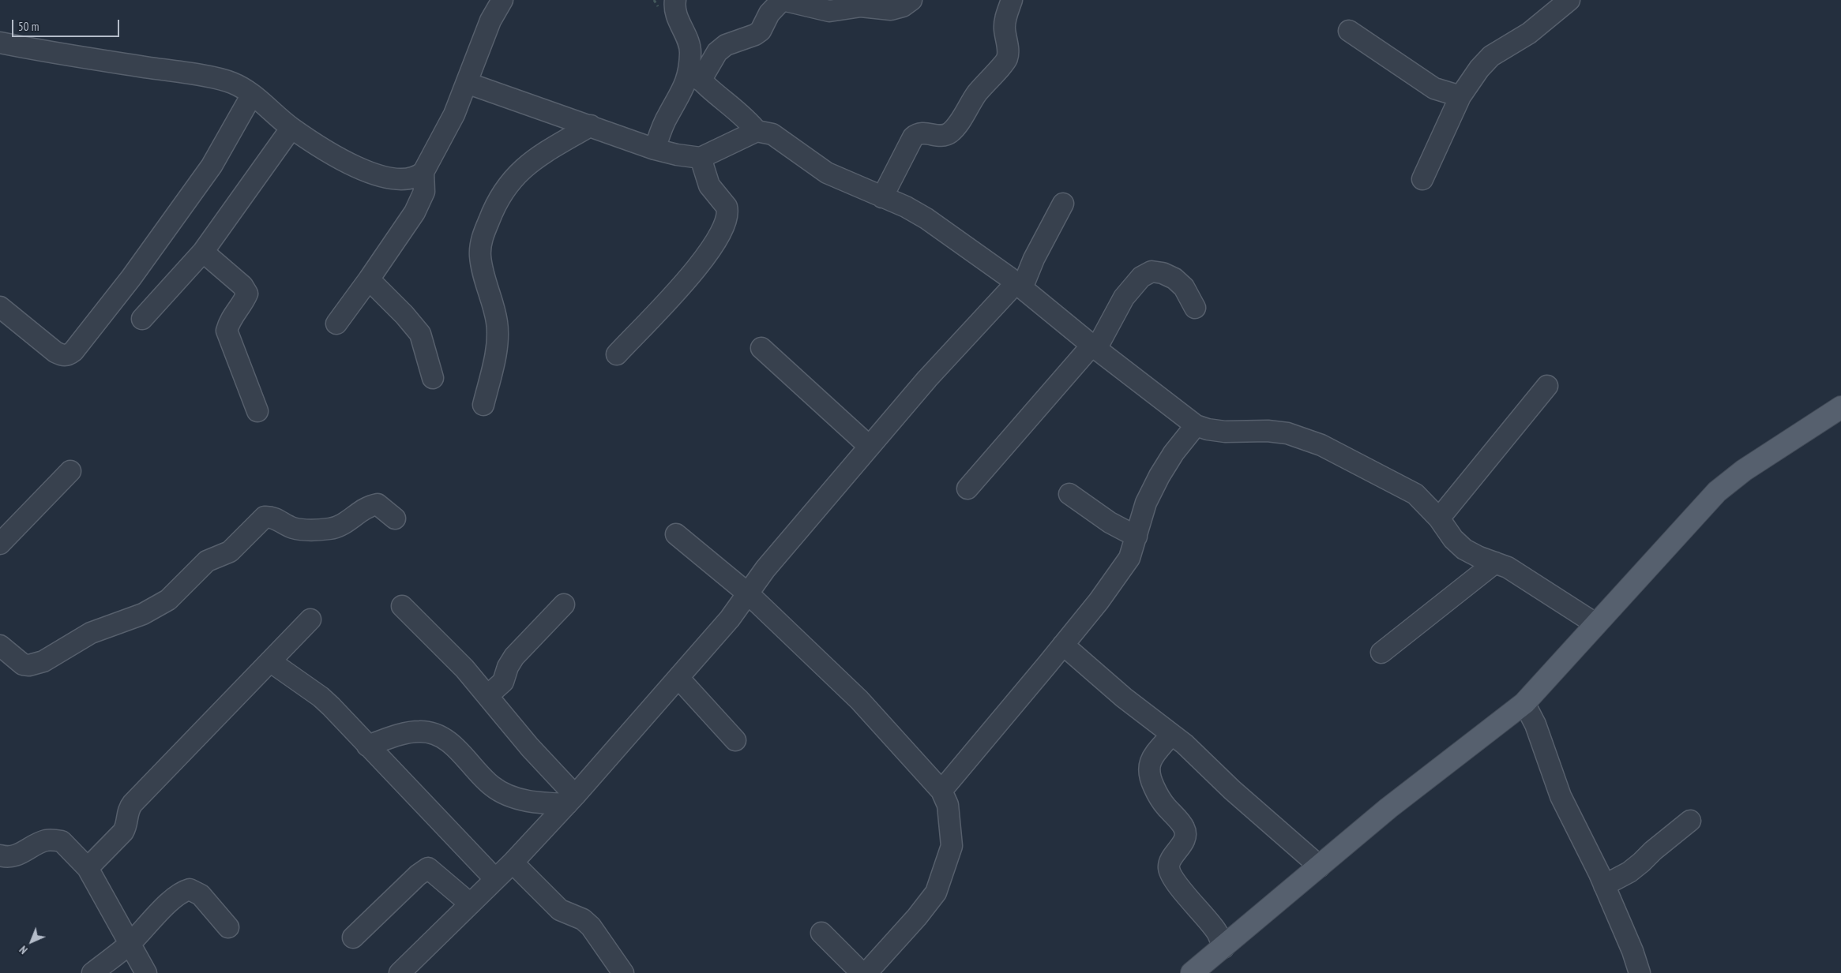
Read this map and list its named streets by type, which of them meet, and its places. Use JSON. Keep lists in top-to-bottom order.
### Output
{
  "scale_bar": "50 m",
  "north": "bottom left"
}
